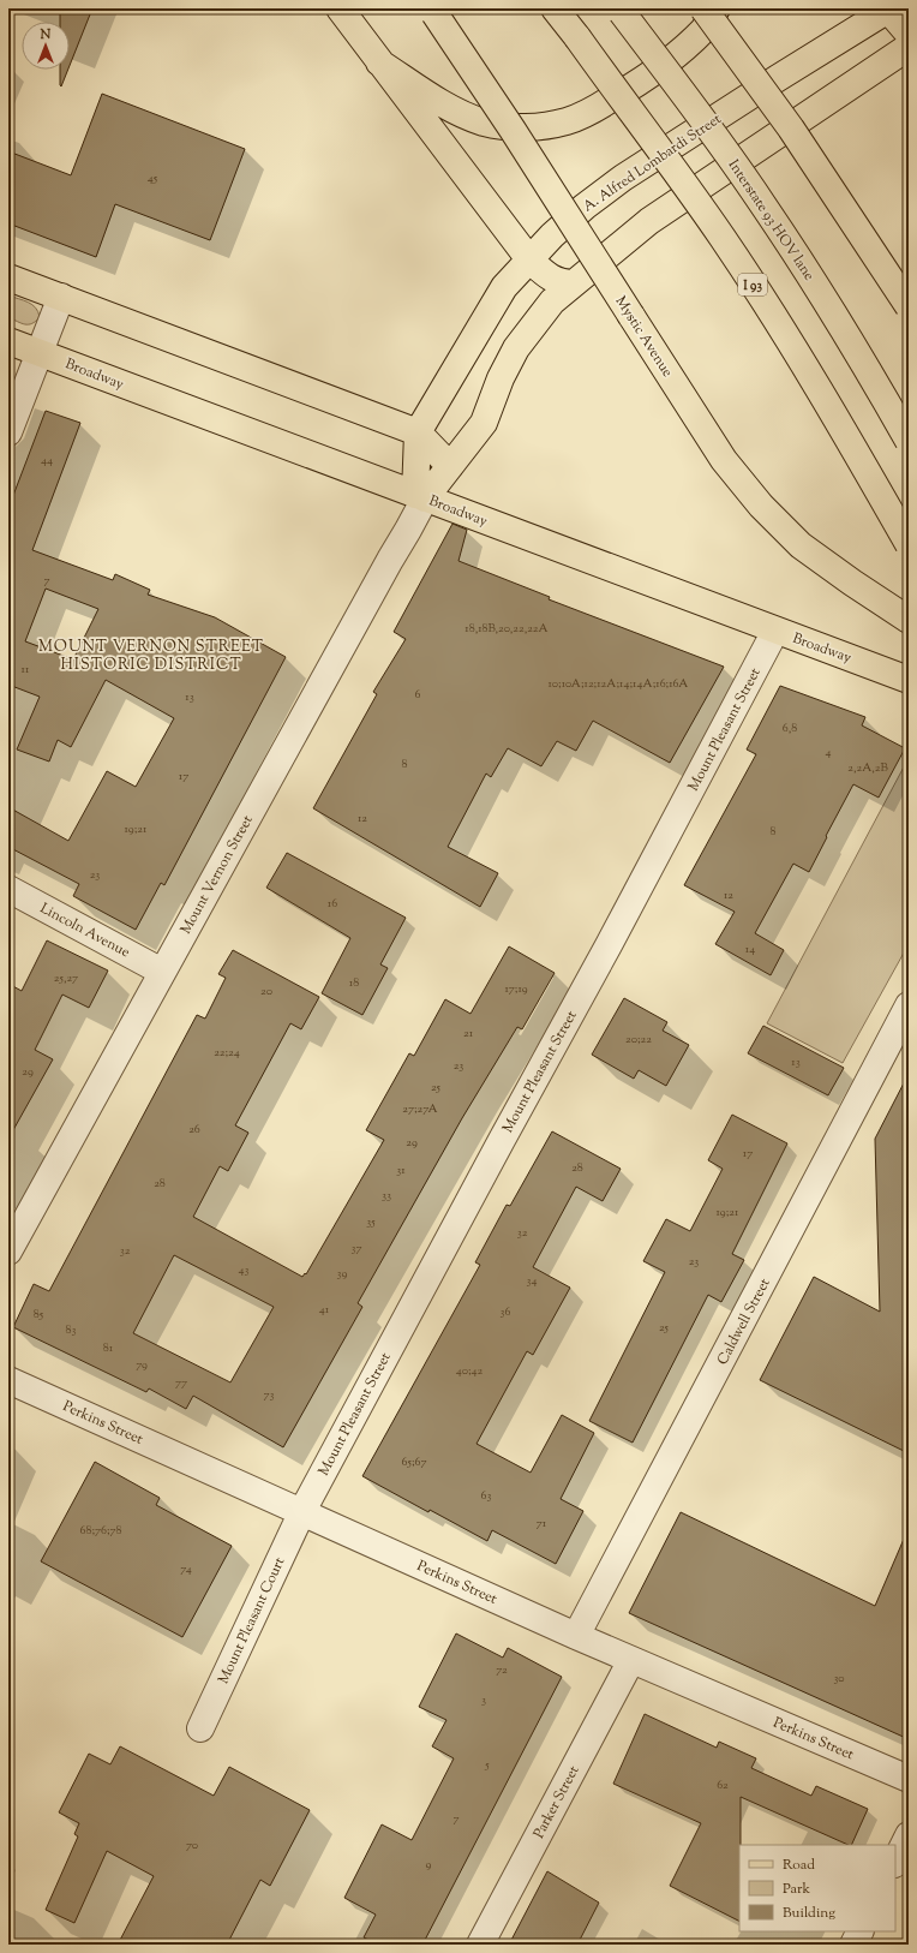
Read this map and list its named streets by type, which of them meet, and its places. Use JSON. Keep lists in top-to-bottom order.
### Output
{
  "streets": {
    "main road": [
      "A. Alfred Lombardi Street",
      "Interstate 93 HOV lane",
      "I 93",
      "Mystic Avenue",
      "Broadway"
    ],
    "street": [
      "Mount Pleasant Street",
      "Mount Vernon Street",
      "Lincoln Avenue",
      "Caldwell Street",
      "Perkins Street",
      "Mount Pleasant Court",
      "Parker Street"
    ]
  },
  "crossings": [
    ["A. Alfred Lombardi Street", "Broadway"],
    ["A. Alfred Lombardi Street", "Mount Vernon Street"],
    ["Broadway", "Mount Pleasant Street"],
    ["Broadway", "Mount Vernon Street"],
    ["Mount Pleasant Street", "Perkins Street"],
    ["Mount Pleasant Street", "Mount Pleasant Court"],
    ["Mount Vernon Street", "Lincoln Avenue"],
    ["Caldwell Street", "Perkins Street"],
    ["Perkins Street", "Mount Pleasant Court"],
    ["Perkins Street", "Parker Street"]
  ],
  "districts": ["MOUNT VERNON STREET HISTORIC DISTRICT"],
  "house_numbers": [
    "45",
    "44",
    "7",
    "18,18B,20,22,22A",
    "11",
    "10;10A;12;12A;14;14A;16;16A",
    "6",
    "13",
    "6,8",
    "4",
    "8",
    "2,2A,2B",
    "17",
    "12",
    "19;21",
    "8",
    "23",
    "12",
    "16",
    "14",
    "25,27",
    "18",
    "17;19",
    "20",
    "21",
    "20;22",
    "22;24",
    "13",
    "23",
    "29",
    "25",
    "27;27A",
    "26",
    "29",
    "17",
    "28",
    "31",
    "28",
    "33",
    "19;21",
    "35",
    "32",
    "37",
    "32",
    "23",
    "43",
    "39",
    "34",
    "41",
    "36",
    "85",
    "25",
    "83",
    "81",
    "79",
    "40;42",
    "77",
    "73",
    "65;67",
    "63",
    "71",
    "68;76;78",
    "74",
    "72",
    "30",
    "3",
    "5",
    "62",
    "7",
    "70",
    "9"
  ],
  "legend": ["Road", "Park", "Building"],
  "north": "top"
}
